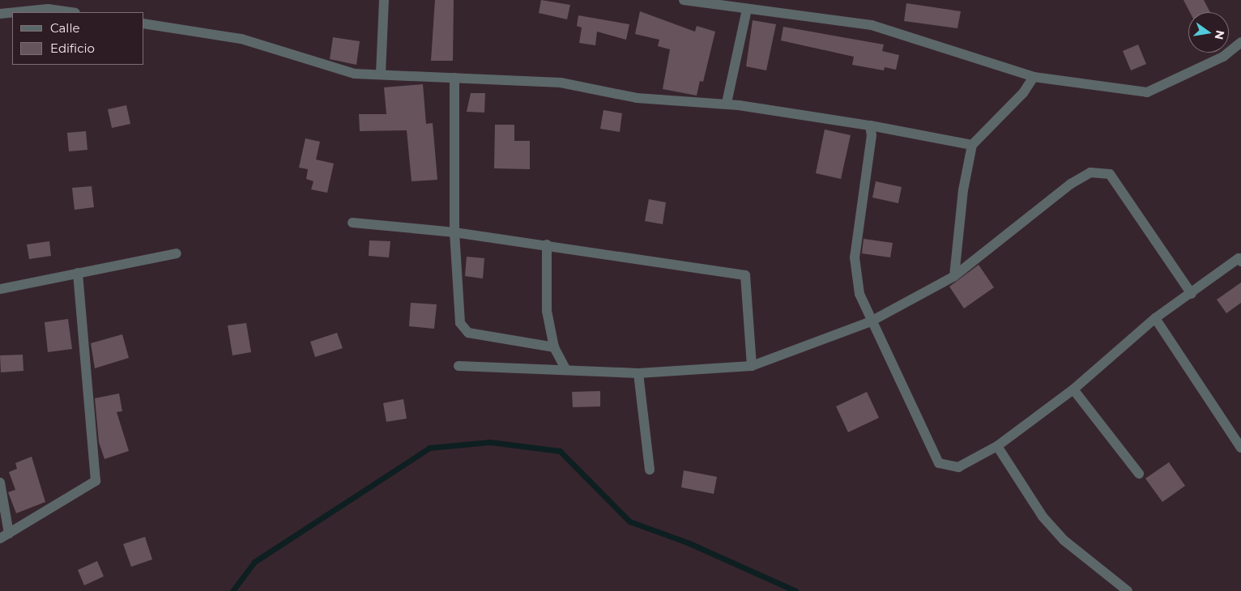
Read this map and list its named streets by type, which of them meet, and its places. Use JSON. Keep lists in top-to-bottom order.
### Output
{
  "legend": ["Calle", "Edificio"],
  "north": "right"
}
